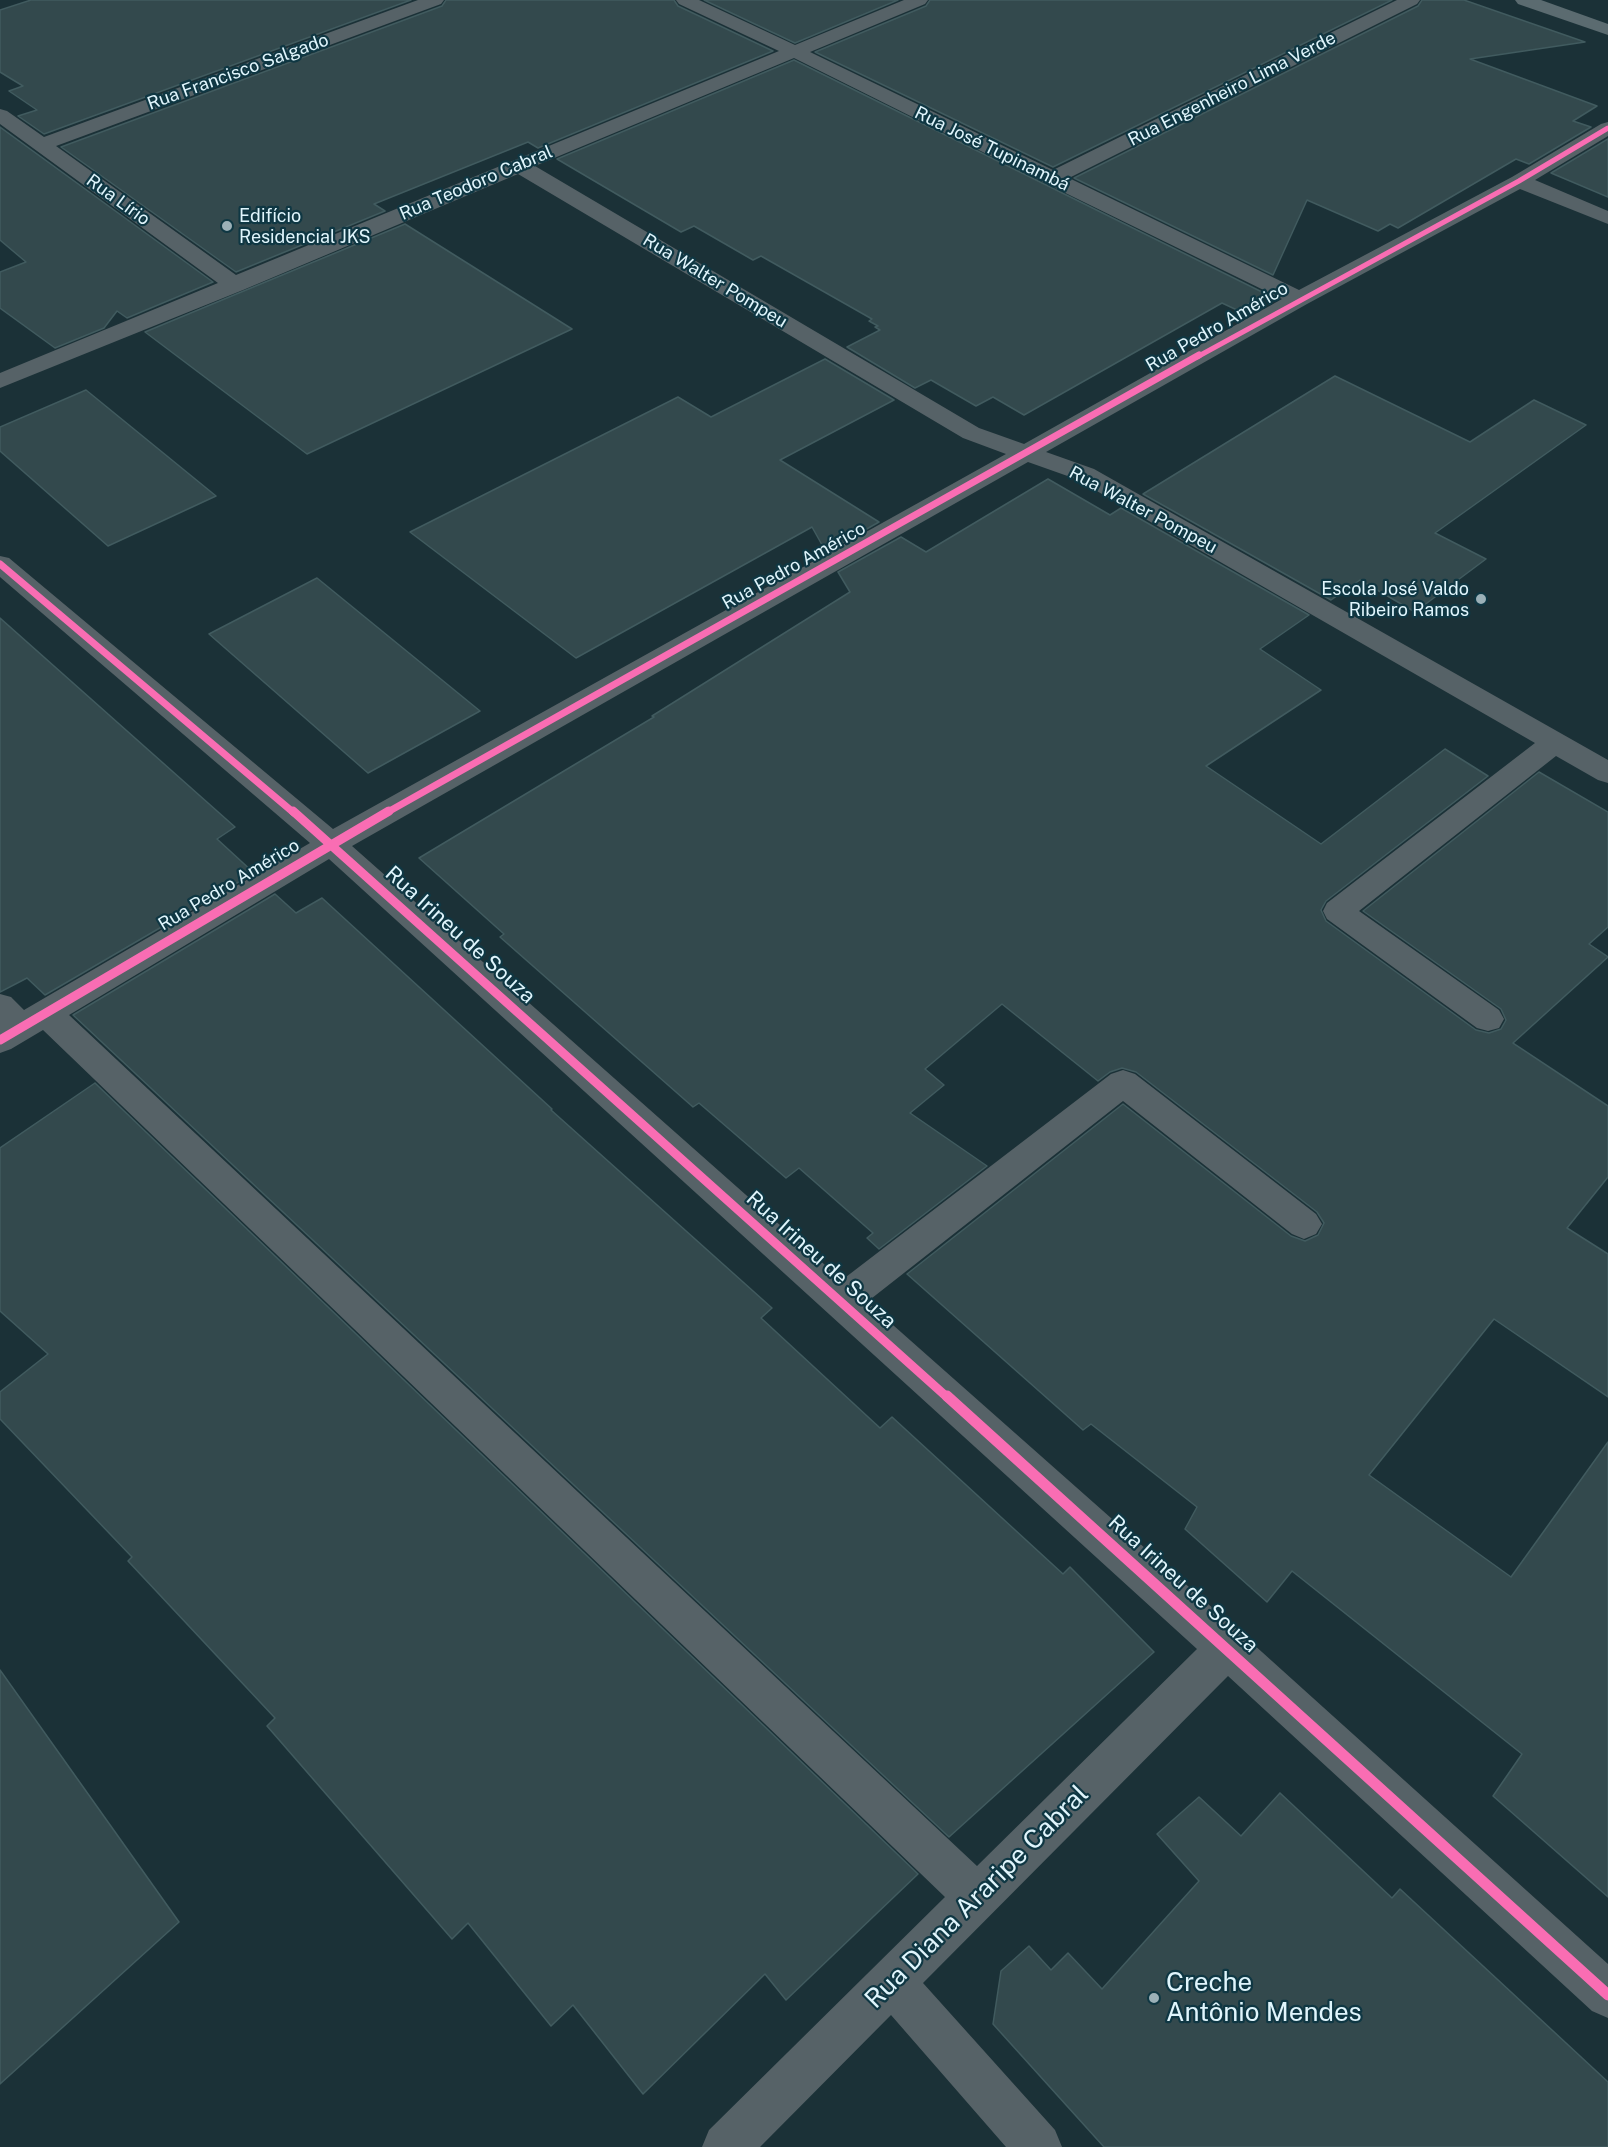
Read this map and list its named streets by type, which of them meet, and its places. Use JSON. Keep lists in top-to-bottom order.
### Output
{
  "streets": {
    "street": [
      "Rua Francisco Salgado",
      "Rua Engenheiro Lima Verde",
      "Rua José Tupinambá",
      "Rua Teodoro Cabral",
      "Rua Lírio",
      "Rua Walter Pompeu",
      "Rua Pedro Américo",
      "Rua Irineu de Souza",
      "Rua Diana Araripe Cabral"
    ]
  },
  "crossings": [
    ["Rua Francisco Salgado", "Rua Lírio"],
    ["Rua Engenheiro Lima Verde", "Rua José Tupinambá"],
    ["Rua José Tupinambá", "Rua Teodoro Cabral"],
    ["Rua José Tupinambá", "Rua Pedro Américo"],
    ["Rua Teodoro Cabral", "Rua Lírio"],
    ["Rua Teodoro Cabral", "Rua Walter Pompeu"],
    ["Rua Walter Pompeu", "Rua Pedro Américo"],
    ["Rua Pedro Américo", "Rua Irineu de Souza"],
    ["Rua Irineu de Souza", "Rua Diana Araripe Cabral"]
  ],
  "places": ["Edifício Residencial JKS", "Escola José Valdo Ribeiro Ramos", "Creche Antônio Mendes"]
}
